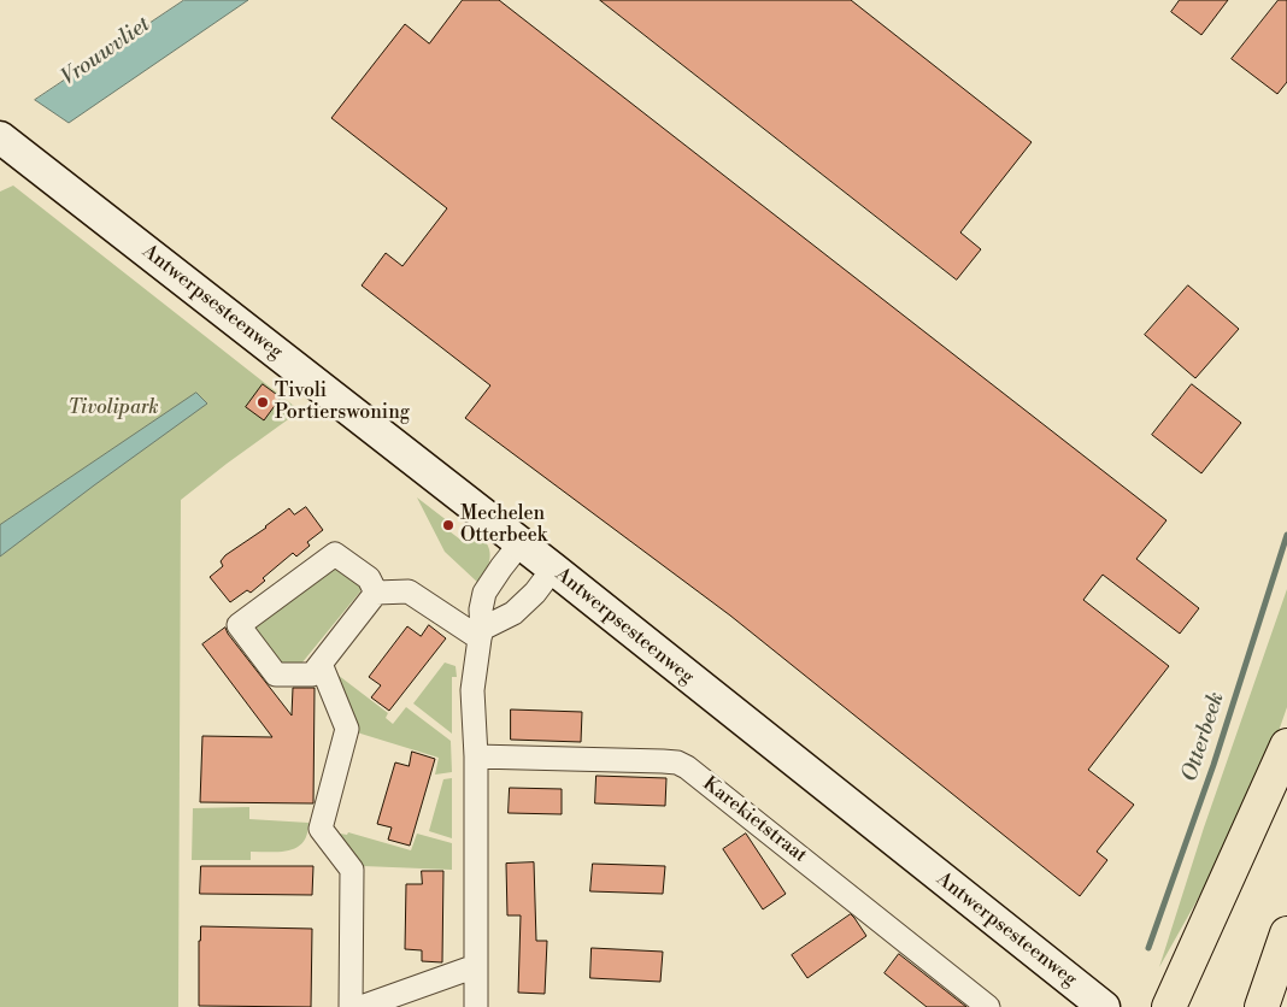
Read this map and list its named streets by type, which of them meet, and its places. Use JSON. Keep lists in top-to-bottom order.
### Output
{
  "streets": {
    "main road": ["Antwerpsesteenweg"],
    "street": ["Karekietstraat"]
  },
  "water": ["Vrouwvliet", "Otterbeek"],
  "parks": ["Tivolipark"],
  "places": ["Tivoli Portierswoning", "Mechelen Otterbeek"]
}
